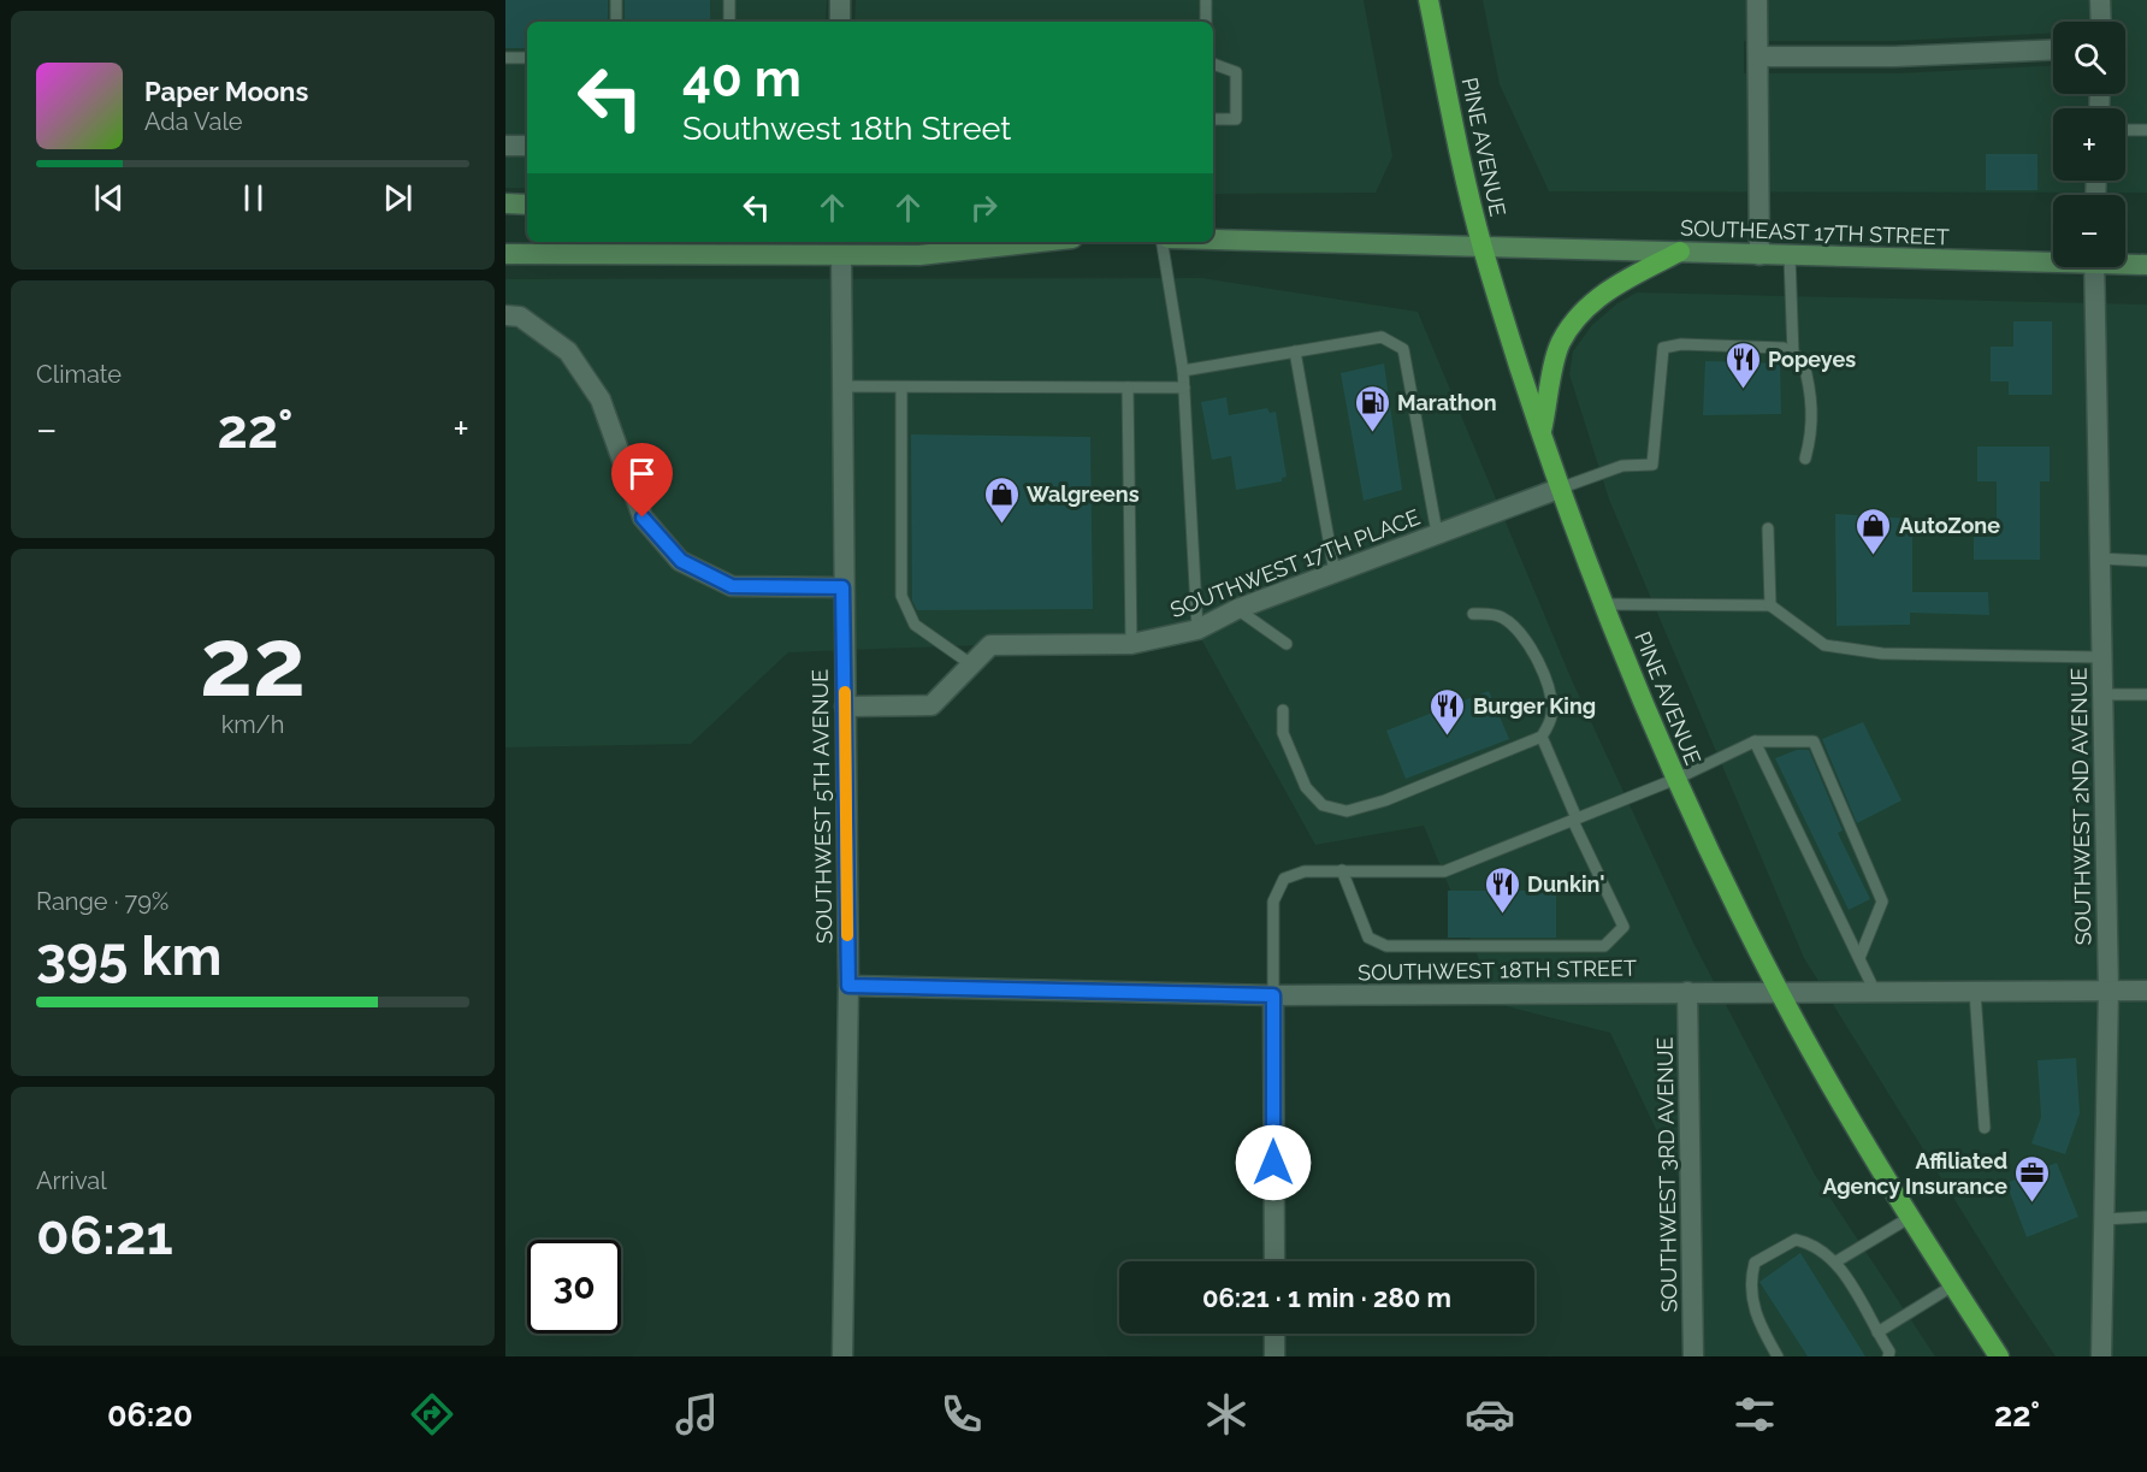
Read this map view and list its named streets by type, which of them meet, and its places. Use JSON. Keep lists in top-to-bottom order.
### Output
{
  "streets": {
    "highway": ["PINE AVENUE"],
    "main road": ["SOUTHEAST 17TH STREET"],
    "street": [
      "SOUTHWEST 17TH PLACE",
      "SOUTHWEST 5TH AVENUE",
      "SOUTHWEST 2ND AVENUE",
      "SOUTHWEST 18TH STREET",
      "SOUTHWEST 3RD AVENUE"
    ]
  },
  "crossings": [
    ["PINE AVENUE", "SOUTHEAST 17TH STREET"],
    ["PINE AVENUE", "SOUTHWEST 17TH PLACE"],
    ["PINE AVENUE", "SOUTHWEST 18TH STREET"],
    ["SOUTHWEST 17TH PLACE", "SOUTHWEST 5TH AVENUE"],
    ["SOUTHWEST 5TH AVENUE", "SOUTHWEST 18TH STREET"],
    ["SOUTHWEST 2ND AVENUE", "SOUTHWEST 18TH STREET"],
    ["SOUTHWEST 18TH STREET", "SOUTHWEST 3RD AVENUE"]
  ],
  "places": {
    "restaurant": ["Popeyes", "Burger King", "Dunkin'"],
    "fuel station": ["Marathon"],
    "shop": ["Walgreens", "AutoZone"],
    "office": ["Affiliated Agency Insurance"]
  },
  "page": {
    "map_buttons": ["+", "−"],
    "turn": ["40 m", "Southwest 18th Street"],
    "song": ["Paper Moons", "Ada Vale"],
    "tile": [
      "Climate",
      ["22", "km/h"],
      ["Range · 79%", "395 km"],
      ["Arrival", "06:21"]
    ],
    "heat": ["−", "22°", "+"],
    "limit": "30",
    "trip": "06:21 · 1 min · 280 m",
    "tabs": ["06:20", "22°"]
  }
}
